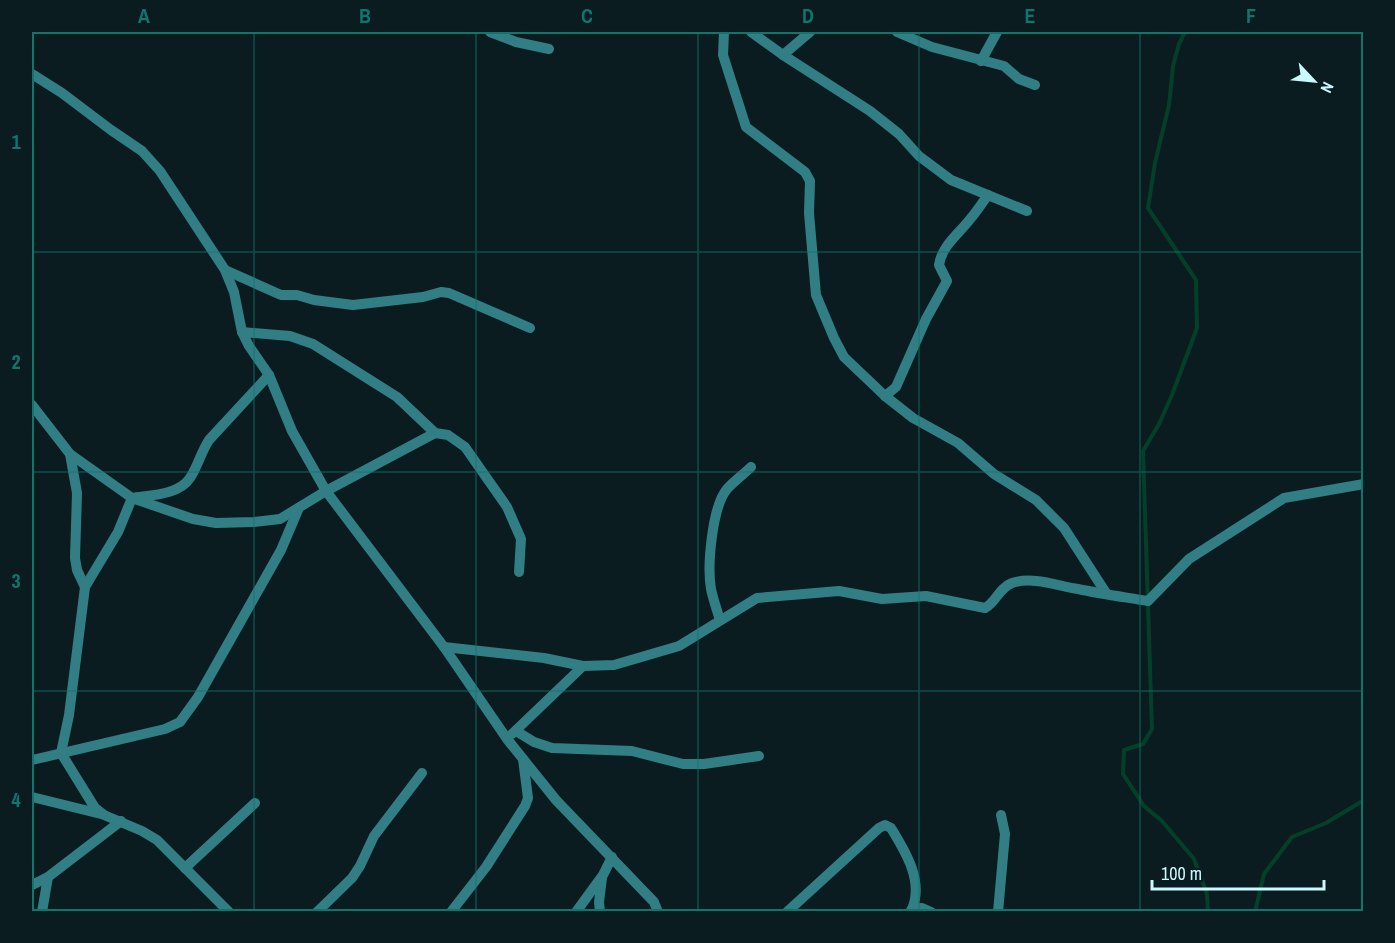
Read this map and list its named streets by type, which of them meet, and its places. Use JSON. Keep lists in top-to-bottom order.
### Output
{
  "scale_bar": "100 m",
  "north": "bottom right",
  "grid": {
    "columns": [
      "A",
      "B",
      "C",
      "D",
      "E",
      "F"
    ],
    "rows": [
      "1",
      "2",
      "3",
      "4"
    ]
  }
}
